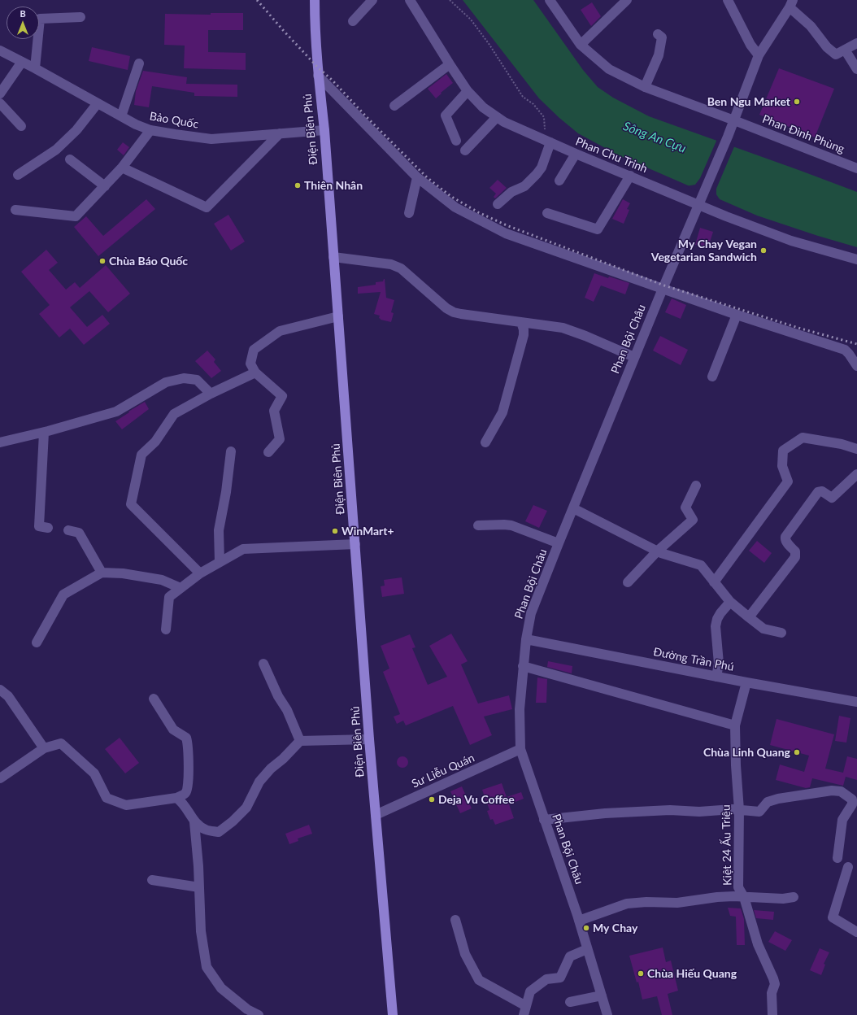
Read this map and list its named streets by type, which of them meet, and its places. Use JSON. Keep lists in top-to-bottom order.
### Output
{
  "streets": {
    "main road": ["Điện Biên Phủ"],
    "street": [
      "Bảo Quốc",
      "Phan Đình Phùng",
      "Phan Chu Trinh",
      "Phan Bội Châu",
      "Đường Trần Phú",
      "Sư Liễu Quán",
      "Kiệt 24 Ấu Triệu"
    ]
  },
  "crossings": [
    ["Bảo Quốc", "Điện Biên Phủ"],
    ["Điện Biên Phủ", "Sư Liễu Quán"],
    ["Phan Đình Phùng", "Phan Bội Châu"],
    ["Phan Chu Trinh", "Phan Bội Châu"],
    ["Phan Bội Châu", "Đường Trần Phú"],
    ["Phan Bội Châu", "Sư Liễu Quán"],
    ["Đường Trần Phú", "Kiệt 24 Ấu Triệu"]
  ],
  "water": ["Sông An Cựu"],
  "places": [
    "Ben Ngu Market",
    "Thiên Nhân",
    "My Chay Vegan Vegetarian Sandwich",
    "Chùa Báo Quốc",
    "WinMart+",
    "Chùa Linh Quang",
    "Deja Vu Coffee",
    "My Chay",
    "Chùa Hiếu Quang"
  ],
  "north": "top"
}
